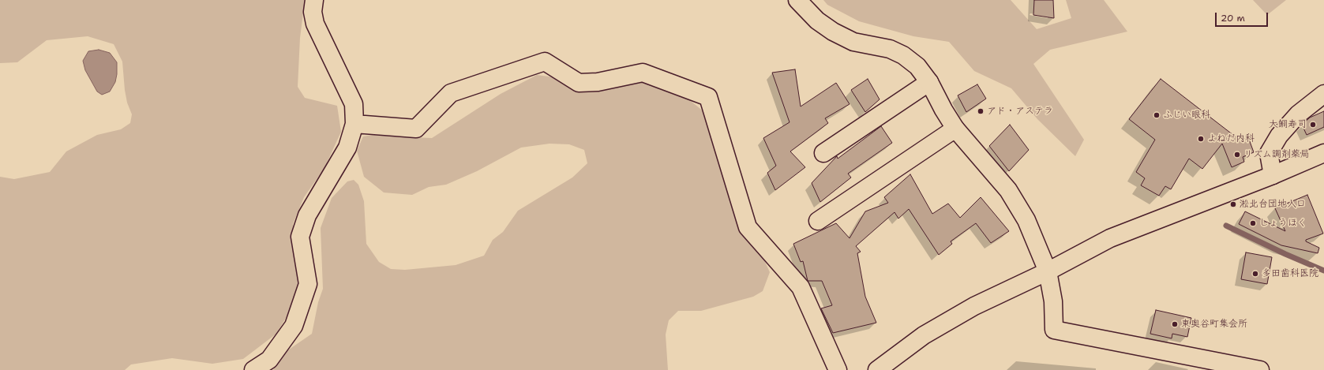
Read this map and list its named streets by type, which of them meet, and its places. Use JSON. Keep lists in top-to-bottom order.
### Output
{
  "places": [
    "アド・アステラ",
    "ふじい眼科",
    "大鯛寿司",
    "よねだ内科",
    "リズム調剤薬局",
    "淞北台団地入口",
    "しょうほく",
    "多田歯科医院",
    "東奥谷町集会所"
  ],
  "scale_bar": "20 m"
}
